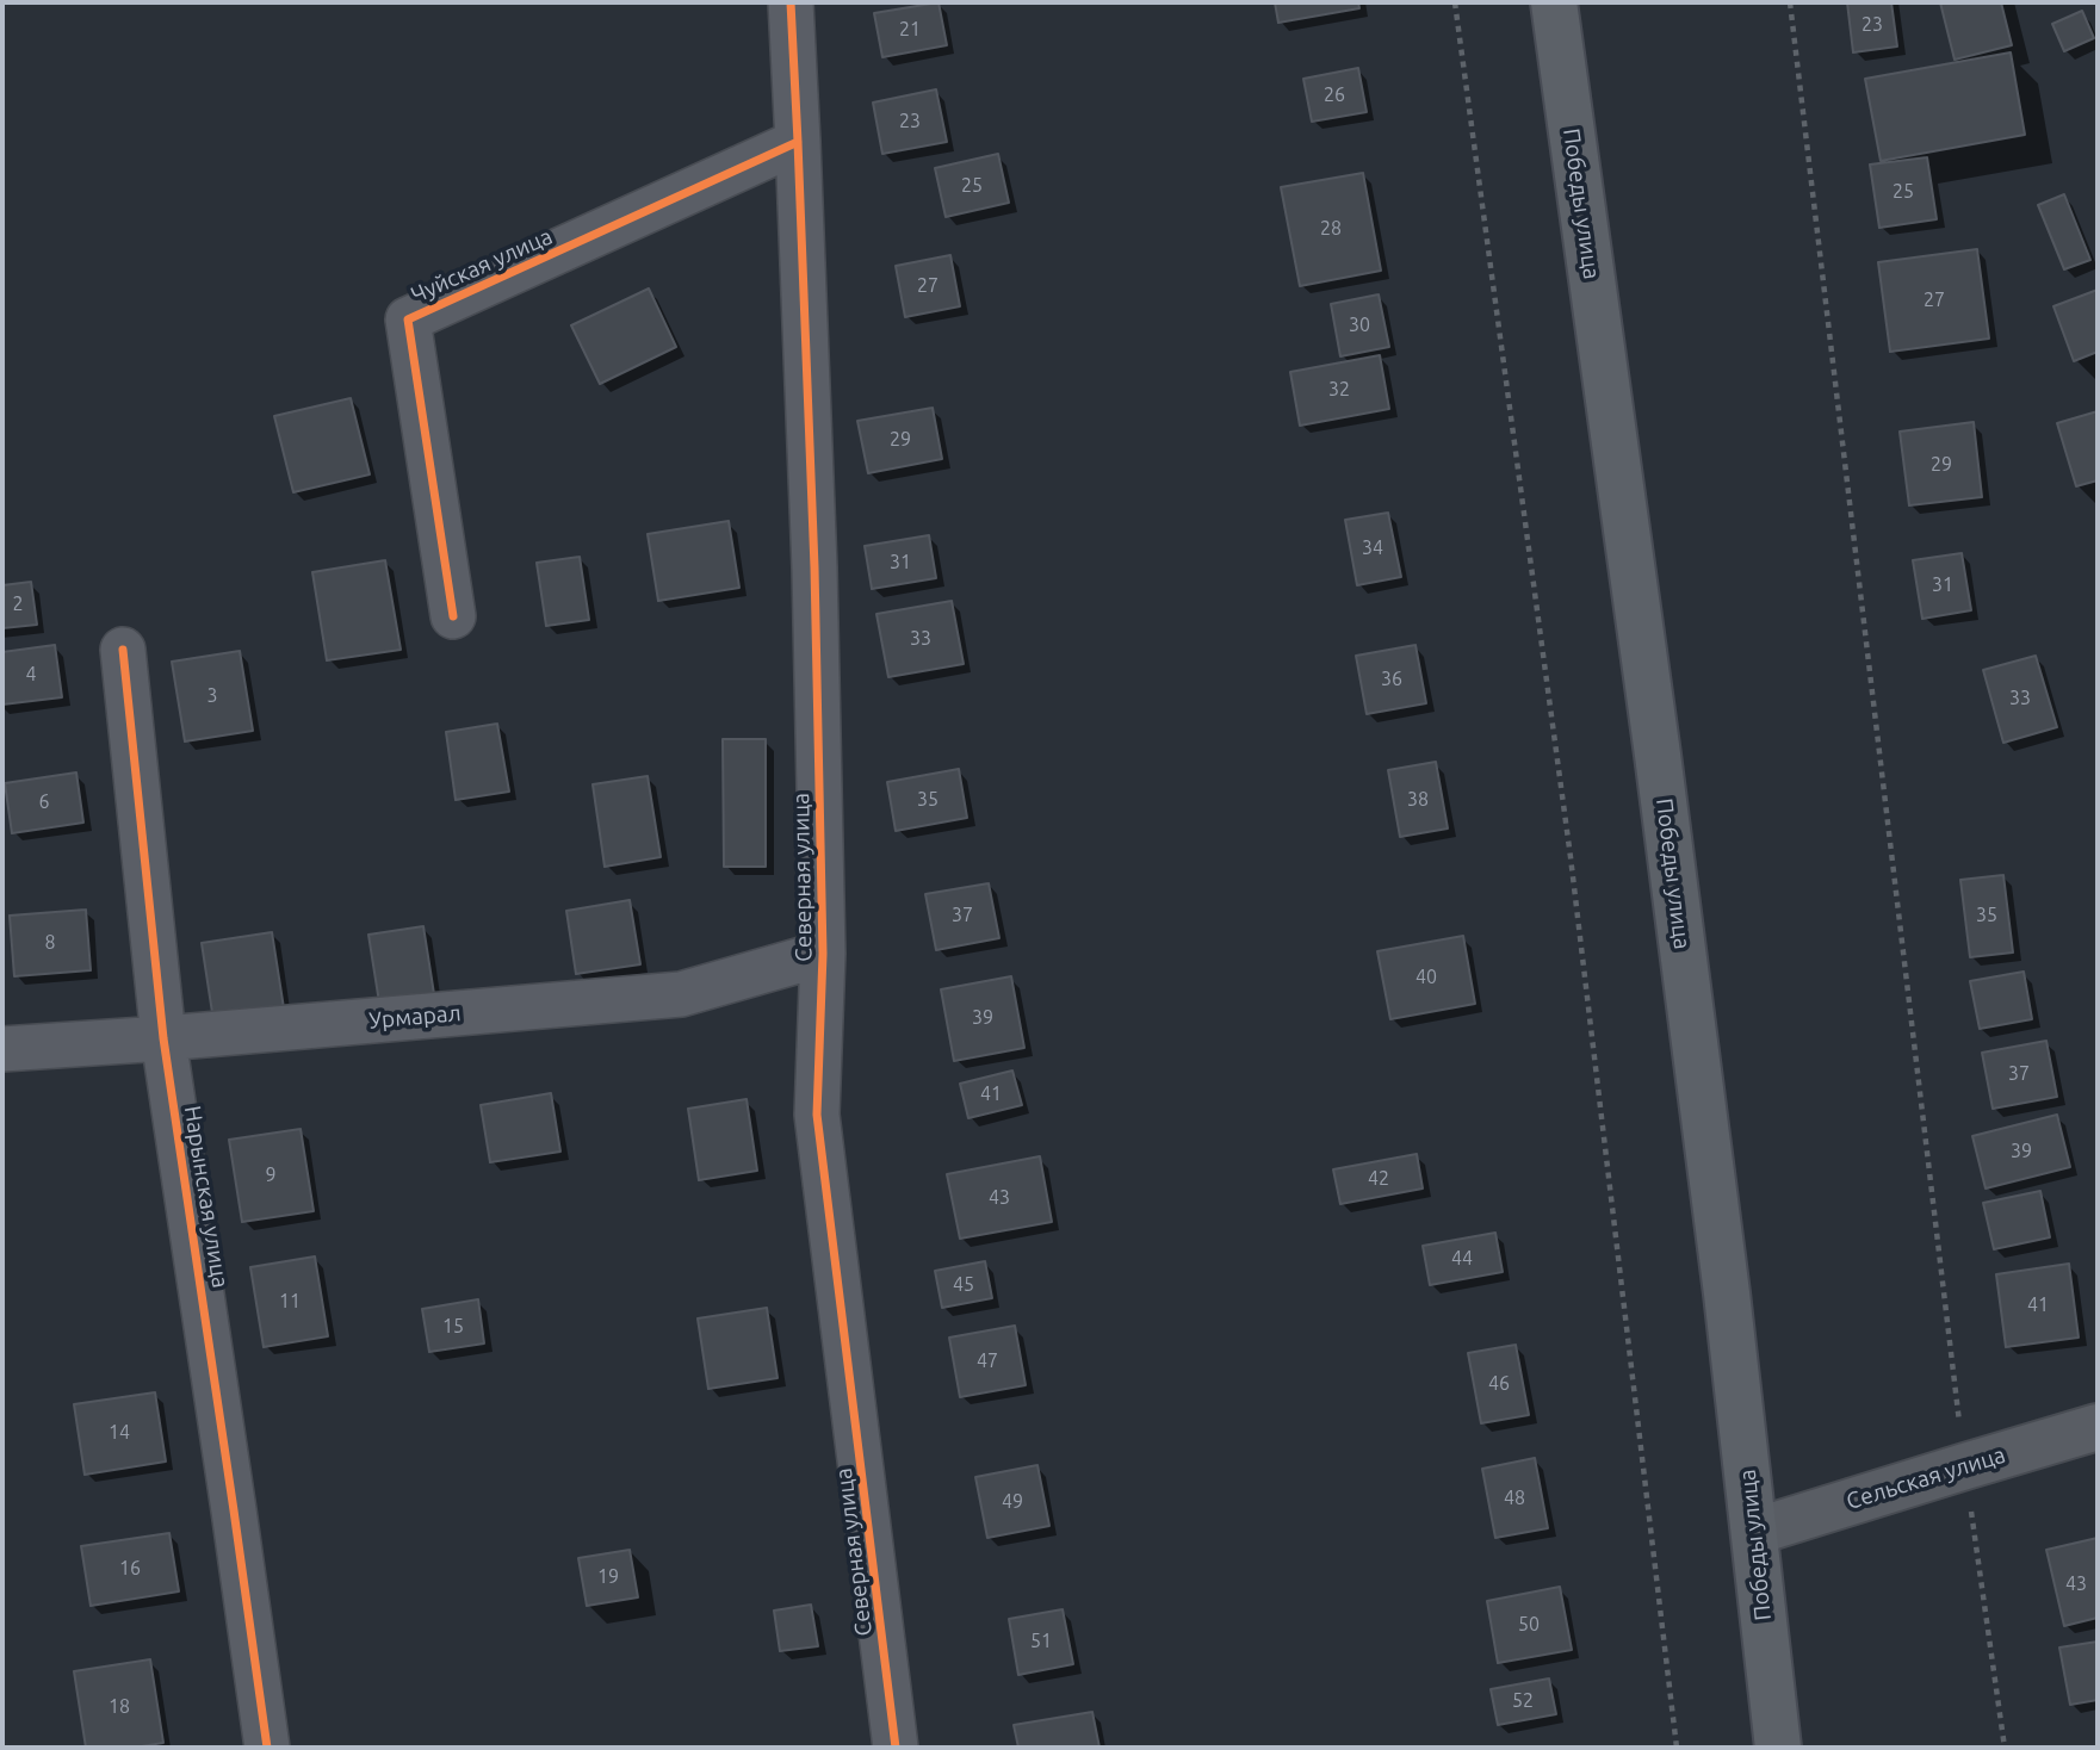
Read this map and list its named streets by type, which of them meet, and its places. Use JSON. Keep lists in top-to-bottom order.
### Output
{
  "streets": {
    "main road": ["Победы улица", "Сельская улица"],
    "street": [
      "Чуйская улица",
      "Северная улица",
      "Урмарал",
      "Нарынская улица"
    ]
  },
  "crossings": [
    ["Победы улица", "Сельская улица"],
    ["Чуйская улица", "Северная улица"],
    ["Северная улица", "Урмарал"],
    ["Урмарал", "Нарынская улица"]
  ],
  "house_numbers": [
    "23",
    "21",
    "26",
    "23",
    "25",
    "25",
    "28",
    "27",
    "27",
    "30",
    "32",
    "29",
    "29",
    "34",
    "31",
    "31",
    "2",
    "33",
    "4",
    "36",
    "3",
    "33",
    "35",
    "38",
    "6",
    "37",
    "35",
    "8",
    "40",
    "39",
    "37",
    "41",
    "39",
    "9",
    "42",
    "43",
    "44",
    "45",
    "11",
    "41",
    "15",
    "47",
    "46",
    "14",
    "48",
    "49",
    "16",
    "19",
    "43",
    "50",
    "51",
    "52",
    "18"
  ]
}
